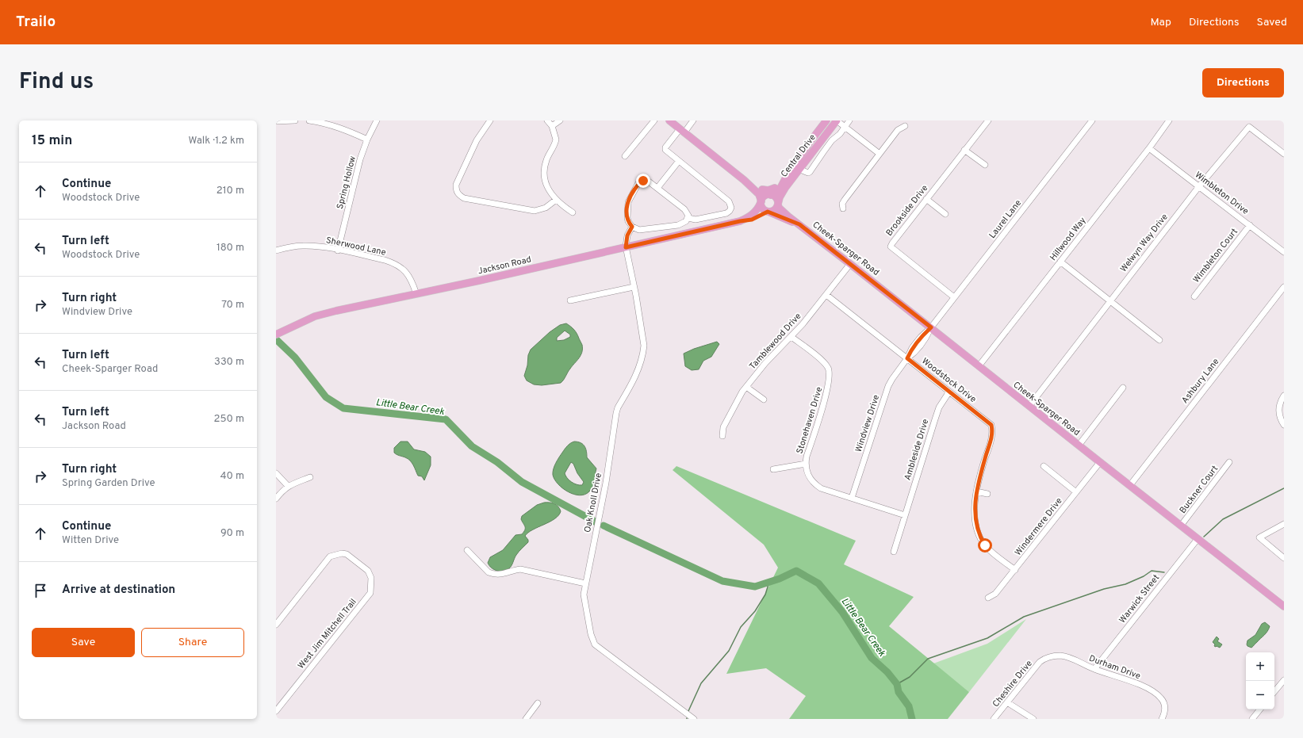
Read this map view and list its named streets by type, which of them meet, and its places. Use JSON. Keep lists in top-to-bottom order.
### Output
{
  "streets": {
    "main road": ["Central Drive", "Cheek-Sparger Road", "Jackson Road"],
    "street": [
      "Spring Hollow",
      "Wimbleton Drive",
      "Brookside Drive",
      "Laurel Lane",
      "Hillwood Way",
      "Welwyn Way Drive",
      "Sherwood Lane",
      "Wimbleton Court",
      "Tamblewood Drive",
      "Woodstock Drive",
      "Ashbury Lane",
      "Stonehaven Drive",
      "Windview Drive",
      "Ambleside Drive",
      "Buckner Court",
      "Oak Knoll Drive",
      "Windermere Drive",
      "Warwick Street",
      "West Jim Mitchell Trail",
      "Durham Drive",
      "Cheshire Drive"
    ]
  },
  "crossings": [
    ["Central Drive", "Cheek-Sparger Road"],
    ["Central Drive", "Jackson Road"],
    ["Spring Hollow", "Sherwood Lane"],
    ["Wimbleton Drive", "Hillwood Way"],
    ["Wimbleton Drive", "Welwyn Way Drive"],
    ["Wimbleton Drive", "Wimbleton Court"],
    ["Brookside Drive", "Laurel Lane"],
    ["Laurel Lane", "Cheek-Sparger Road"],
    ["Laurel Lane", "Windview Drive"],
    ["Hillwood Way", "Cheek-Sparger Road"],
    ["Welwyn Way Drive", "Cheek-Sparger Road"],
    ["Sherwood Lane", "Jackson Road"],
    ["Cheek-Sparger Road", "Jackson Road"],
    ["Cheek-Sparger Road", "Tamblewood Drive"],
    ["Cheek-Sparger Road", "Ashbury Lane"],
    ["Cheek-Sparger Road", "Windview Drive"],
    ["Cheek-Sparger Road", "Buckner Court"],
    ["Cheek-Sparger Road", "Windermere Drive"],
    ["Cheek-Sparger Road", "Warwick Street"],
    ["Jackson Road", "Oak Knoll Drive"],
    ["Tamblewood Drive", "Woodstock Drive"],
    ["Tamblewood Drive", "Stonehaven Drive"],
    ["Woodstock Drive", "Windview Drive"],
    ["Woodstock Drive", "Ambleside Drive"],
    ["Woodstock Drive", "Windermere Drive"],
    ["Stonehaven Drive", "Windview Drive"],
    ["Stonehaven Drive", "Ambleside Drive"],
    ["Warwick Street", "Durham Drive"],
    ["Durham Drive", "Cheshire Drive"]
  ],
  "water": ["Little Bear Creek"],
  "page": {
    "header": "Trailo",
    "nav": ["Map", "Directions", "Saved"],
    "title": "Find us",
    "buttons": [
      "Directions",
      ["Save", "Share"]
    ],
    "heading": ["15 min", "Walk · 1.2 km"],
    "list": [
      ["Continue", "Woodstock Drive", "210 m"],
      ["Turn left", "Woodstock Drive", "180 m"],
      ["Turn right", "Windview Drive", "70 m"],
      ["Turn left", "Cheek-Sparger Road", "330 m"],
      ["Turn left", "Jackson Road", "250 m"],
      ["Turn right", "Spring Garden Drive", "40 m"],
      ["Continue", "Witten Drive", "90 m"],
      "Arrive at destination"
    ],
    "map_buttons": ["+", "−"]
  }
}
